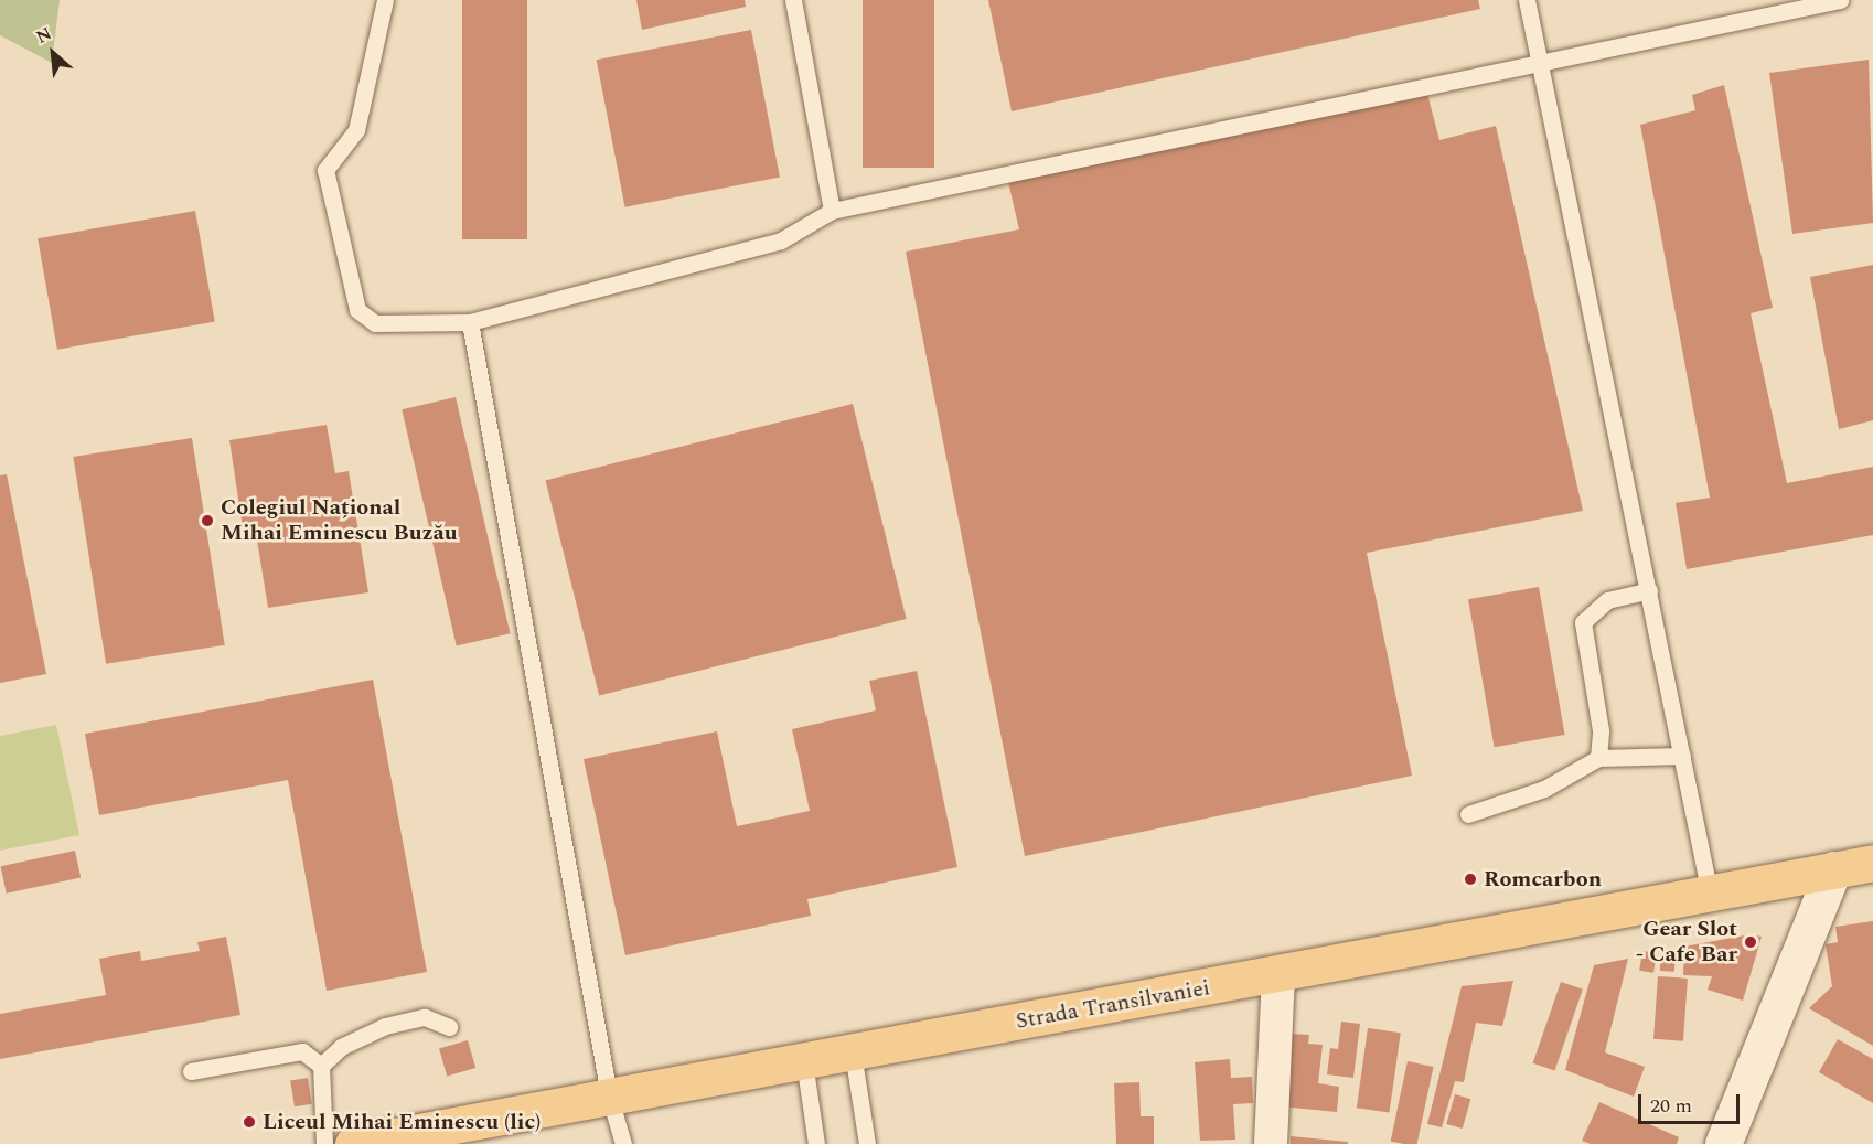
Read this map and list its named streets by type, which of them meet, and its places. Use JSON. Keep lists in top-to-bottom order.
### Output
{
  "streets": {
    "main road": ["Strada Transilvaniei"]
  },
  "places": [
    "Colegiul Național Mihai Eminescu Buzău",
    "Romcarbon",
    "Gear Slot - Cafe Bar",
    "Liceul Mihai Eminescu (lic)"
  ],
  "scale_bar": "20 m",
  "north": "top left"
}
